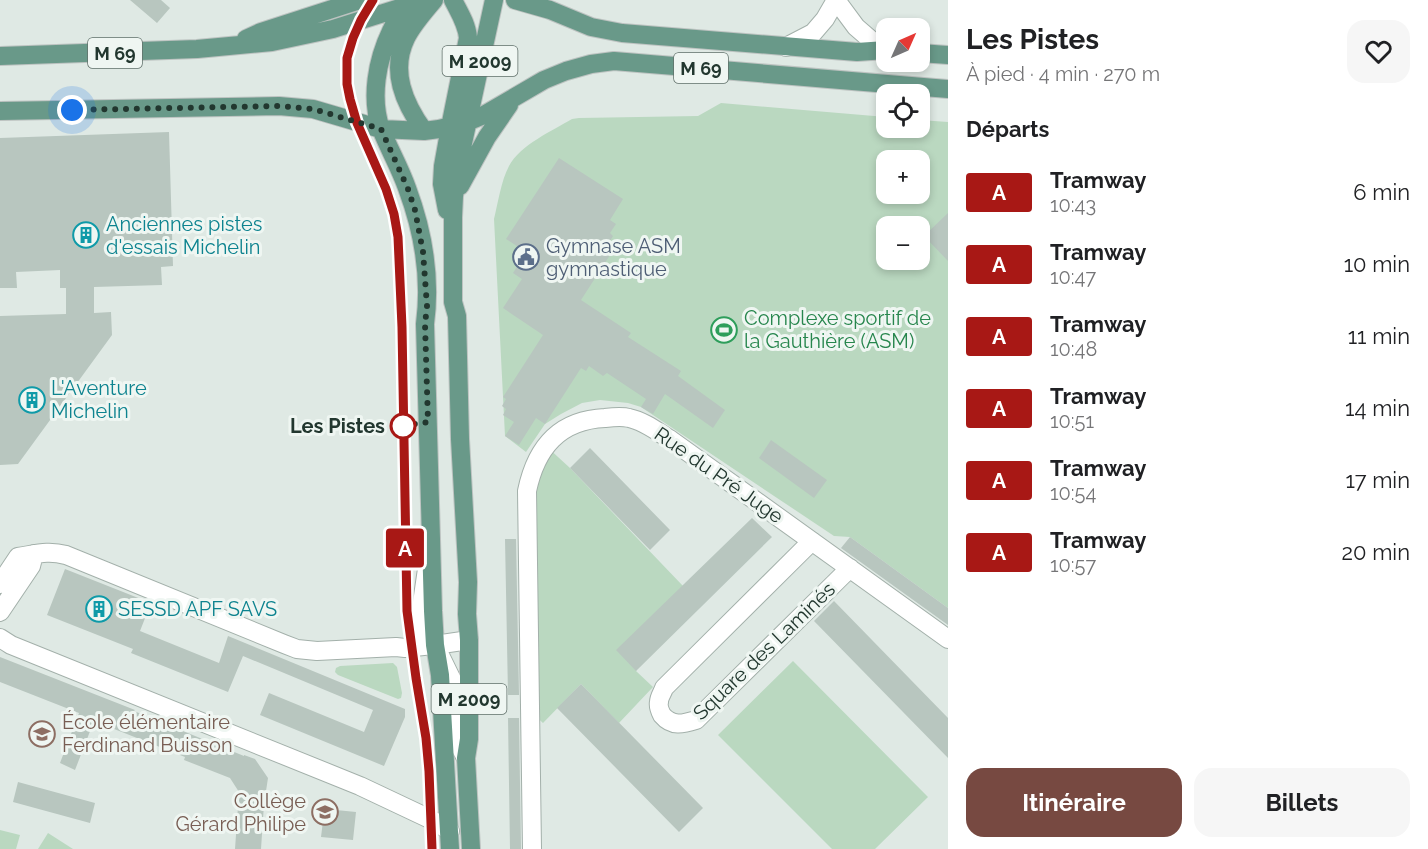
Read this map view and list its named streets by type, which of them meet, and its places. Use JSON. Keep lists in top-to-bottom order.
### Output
{
  "streets": {
    "main road": ["M 69", "M 2009"],
    "street": ["Rue du Pré Juge", "Square des Laminés"]
  },
  "crossings": [
    ["M 69", "M 2009"],
    ["Rue du Pré Juge", "Square des Laminés"]
  ],
  "places": {
    "building": ["Anciennes pistes d'essais Michelin", "L'Aventure Michelin", "SESSD APF SAVS"],
    "public building": ["Gymnase ASM gymnastique"],
    "sports": ["Complexe sportif de la Gauthière (ASM)"],
    "other": ["Les Pistes"],
    "school or university": ["École élémentaire Ferdinand Buisson", "Collège Gérard Philipe"]
  },
  "lines": ["tram line A"],
  "north": "top right",
  "page": {
    "on_map": "A",
    "heading": [
      ["Les Pistes", "À pied · 4 min · 270 m"],
      "Départs"
    ],
    "map_buttons": ["+", "−"],
    "list": [
      {
        "mark": "A",
        "name": "Tramway",
        "note": "10:43",
        "value": "6 min"
      },
      {
        "mark": "A",
        "name": "Tramway",
        "note": "10:47",
        "value": "10 min"
      },
      {
        "mark": "A",
        "name": "Tramway",
        "note": "10:48",
        "value": "11 min"
      },
      {
        "mark": "A",
        "name": "Tramway",
        "note": "10:51",
        "value": "14 min"
      },
      {
        "mark": "A",
        "name": "Tramway",
        "note": "10:54",
        "value": "17 min"
      },
      {
        "mark": "A",
        "name": "Tramway",
        "note": "10:57",
        "value": "20 min"
      }
    ],
    "buttons": ["Itinéraire", "Billets"]
  }
}
